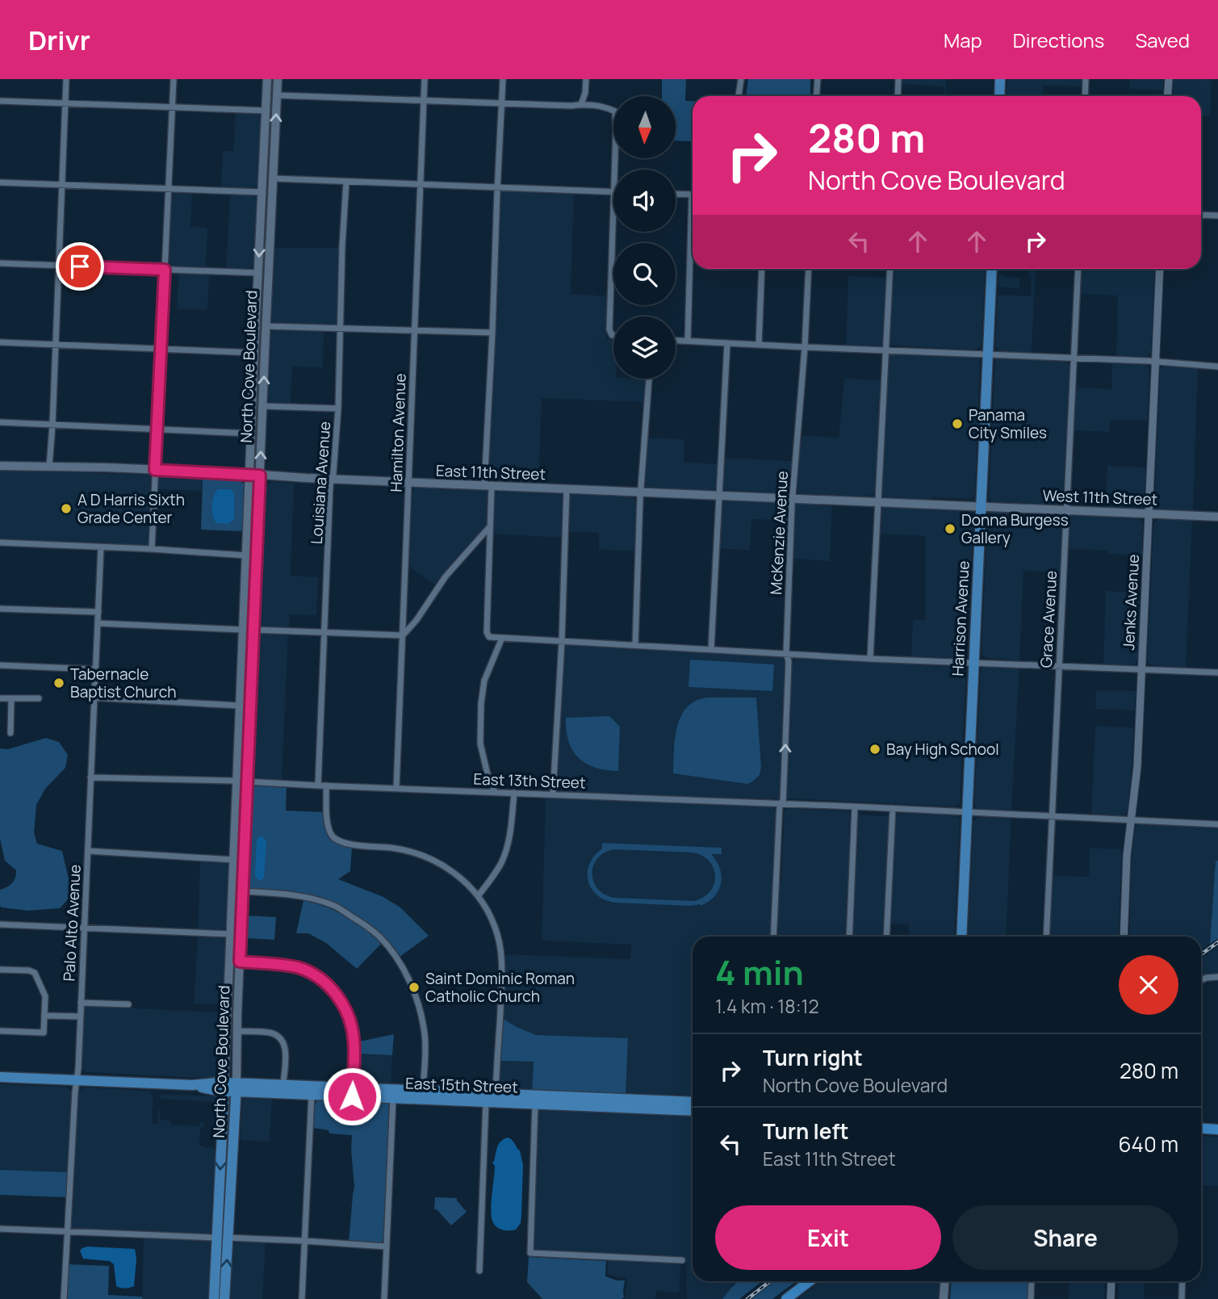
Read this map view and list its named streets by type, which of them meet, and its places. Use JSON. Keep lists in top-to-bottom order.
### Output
{
  "streets": {
    "main road": [
      "North Cove Boulevard",
      "East 11th Street",
      "West 11th Street",
      "Harrison Avenue",
      "East 15th Street"
    ],
    "street": [
      "Hamilton Avenue",
      "Louisiana Avenue",
      "McKenzie Avenue",
      "Jenks Avenue",
      "Grace Avenue",
      "East 13th Street",
      "Palo Alto Avenue"
    ]
  },
  "crossings": [
    ["North Cove Boulevard", "East 11th Street"],
    ["North Cove Boulevard", "East 13th Street"],
    ["North Cove Boulevard", "East 15th Street"],
    ["Hamilton Avenue", "East 11th Street"],
    ["Hamilton Avenue", "East 13th Street"],
    ["East 11th Street", "Louisiana Avenue"],
    ["East 11th Street", "West 11th Street"],
    ["East 11th Street", "McKenzie Avenue"],
    ["East 11th Street", "Harrison Avenue"],
    ["Louisiana Avenue", "East 13th Street"],
    ["West 11th Street", "Jenks Avenue"],
    ["West 11th Street", "Harrison Avenue"],
    ["West 11th Street", "Grace Avenue"],
    ["McKenzie Avenue", "East 13th Street"],
    ["Jenks Avenue", "East 13th Street"],
    ["Harrison Avenue", "East 13th Street"],
    ["Grace Avenue", "East 13th Street"],
    ["East 13th Street", "Palo Alto Avenue"],
    ["Palo Alto Avenue", "East 15th Street"]
  ],
  "places": [
    "Panama City Smiles",
    "A D Harris Sixth Grade Center",
    "Donna Burgess Gallery",
    "Tabernacle Baptist Church",
    "Bay High School",
    "Saint Dominic Roman Catholic Church"
  ],
  "north": "bottom",
  "page": {
    "header": "Drivr",
    "nav": ["Map", "Directions", "Saved"],
    "turn": ["280 m", "North Cove Boulevard"],
    "heading": ["4 min", "1.4 km · 18:12"],
    "list": [
      {
        "name": "Turn right",
        "note": "North Cove Boulevard",
        "value": "280 m"
      },
      {
        "name": "Turn left",
        "note": "East 11th Street",
        "value": "640 m"
      }
    ],
    "buttons": ["Exit", "Share"]
  }
}
